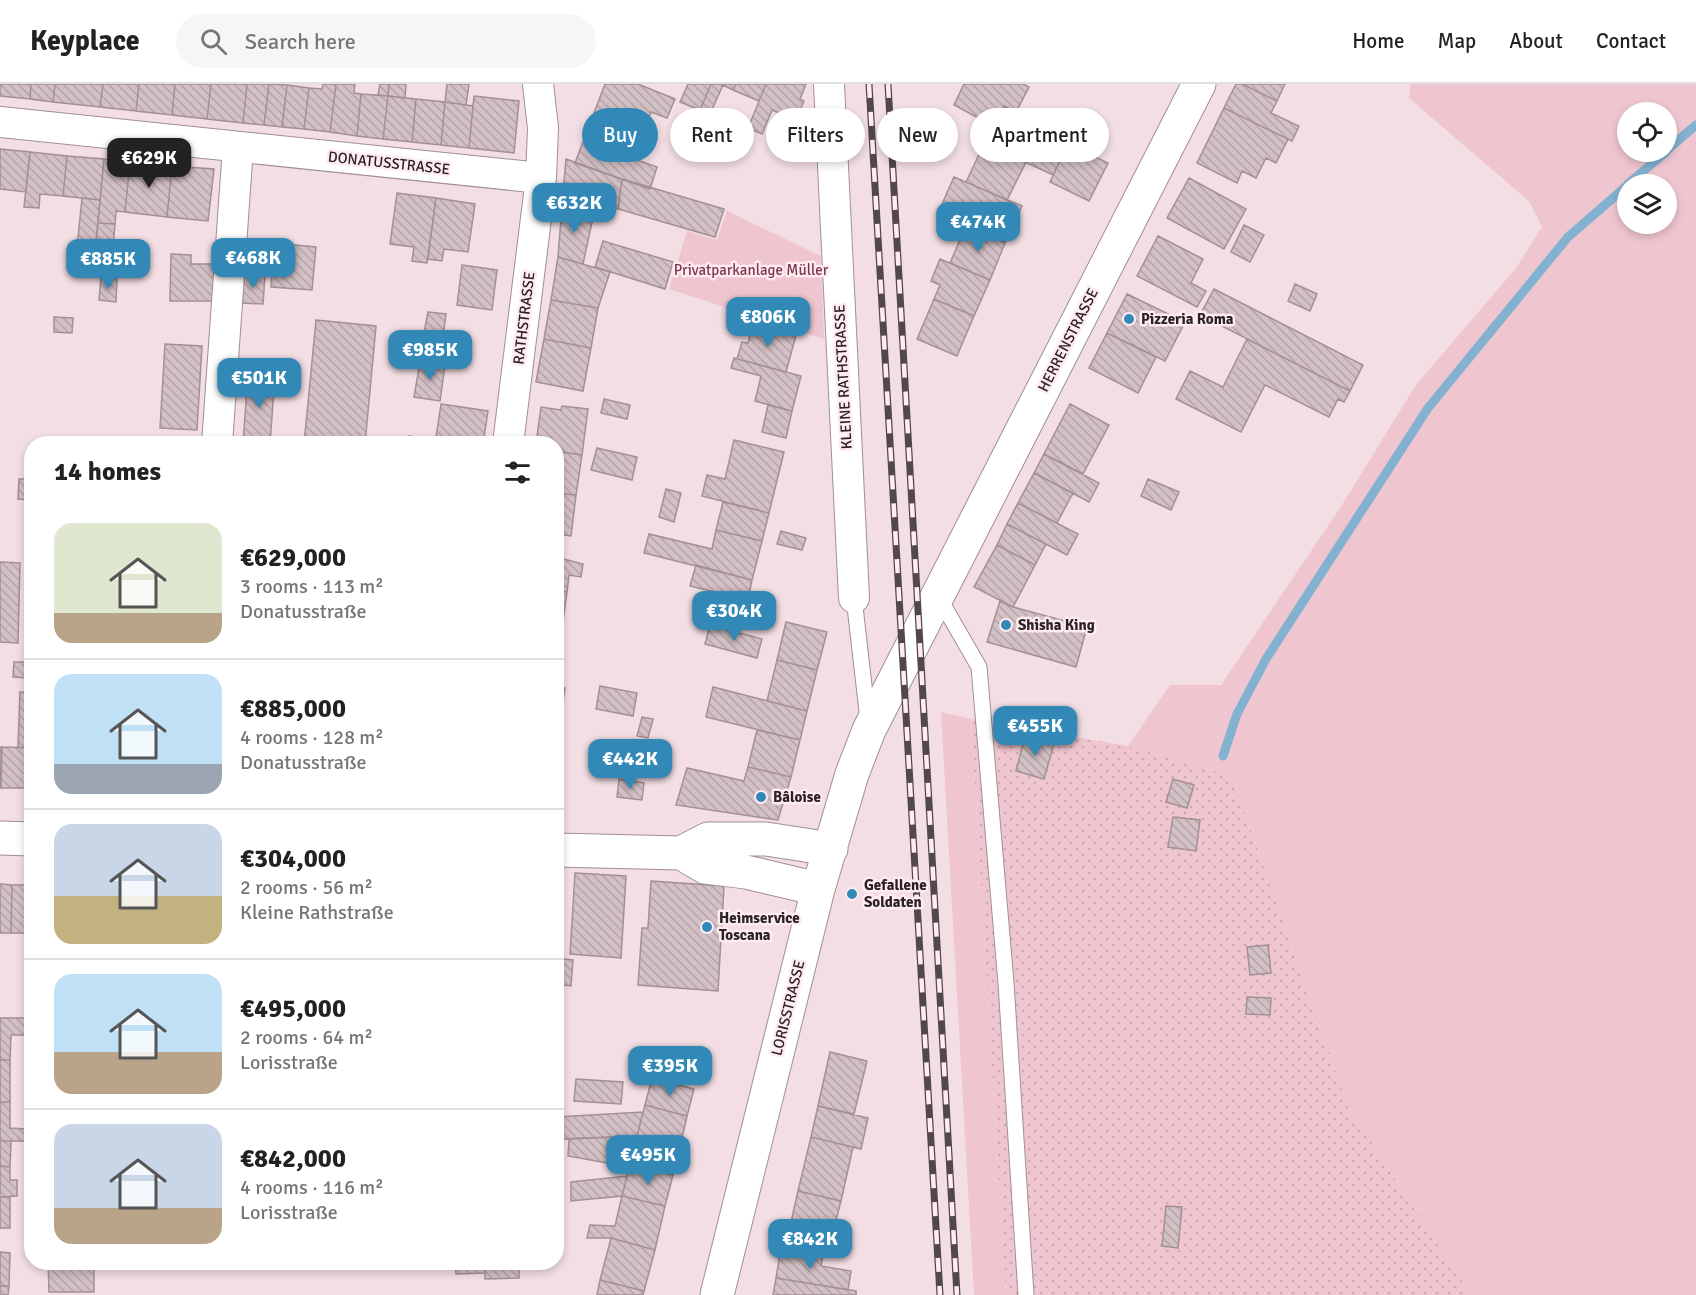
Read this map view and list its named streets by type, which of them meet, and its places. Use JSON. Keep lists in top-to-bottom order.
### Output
{
  "streets": {
    "street": [
      "DONATUSSTRASSE",
      "RATHSTRASSE",
      "HERRENSTRASSE",
      "KLEINE RATHSTRASSE",
      "LORISSTRASSE"
    ]
  },
  "crossings": [
    ["DONATUSSTRASSE", "RATHSTRASSE"],
    ["HERRENSTRASSE", "LORISSTRASSE"]
  ],
  "parks": ["Privatparkanlage Müller"],
  "places": [
    "Pizzeria Roma",
    "Shisha King",
    "Bâloise",
    "Gefallene Soldaten",
    "Heimservice Toscana"
  ],
  "page": {
    "header": "Keyplace",
    "search": "Search here",
    "nav": [
      "Home",
      "Map",
      "About",
      "Contact"
    ],
    "chip": [
      "Buy",
      "Rent",
      "Filters",
      "New",
      "Apartment"
    ],
    "price": [
      "€629K",
      "€632K",
      "€474K",
      "€468K",
      "€885K",
      "€806K",
      "€985K",
      "€501K",
      "€304K",
      "€455K",
      "€442K",
      "€395K",
      "€495K",
      "€842K"
    ],
    "heading": "14 homes",
    "list": [
      {
        "name": "€629,000",
        "note": "3 rooms · 113 m² · Donatusstraße"
      },
      {
        "name": "€885,000",
        "note": "4 rooms · 128 m² · Donatusstraße"
      },
      {
        "name": "€304,000",
        "note": "2 rooms · 56 m² · Kleine Rathstraße"
      },
      {
        "name": "€495,000",
        "note": "2 rooms · 64 m² · Lorisstraße"
      },
      {
        "name": "€842,000",
        "note": "4 rooms · 116 m² · Lorisstraße"
      }
    ]
  }
}
